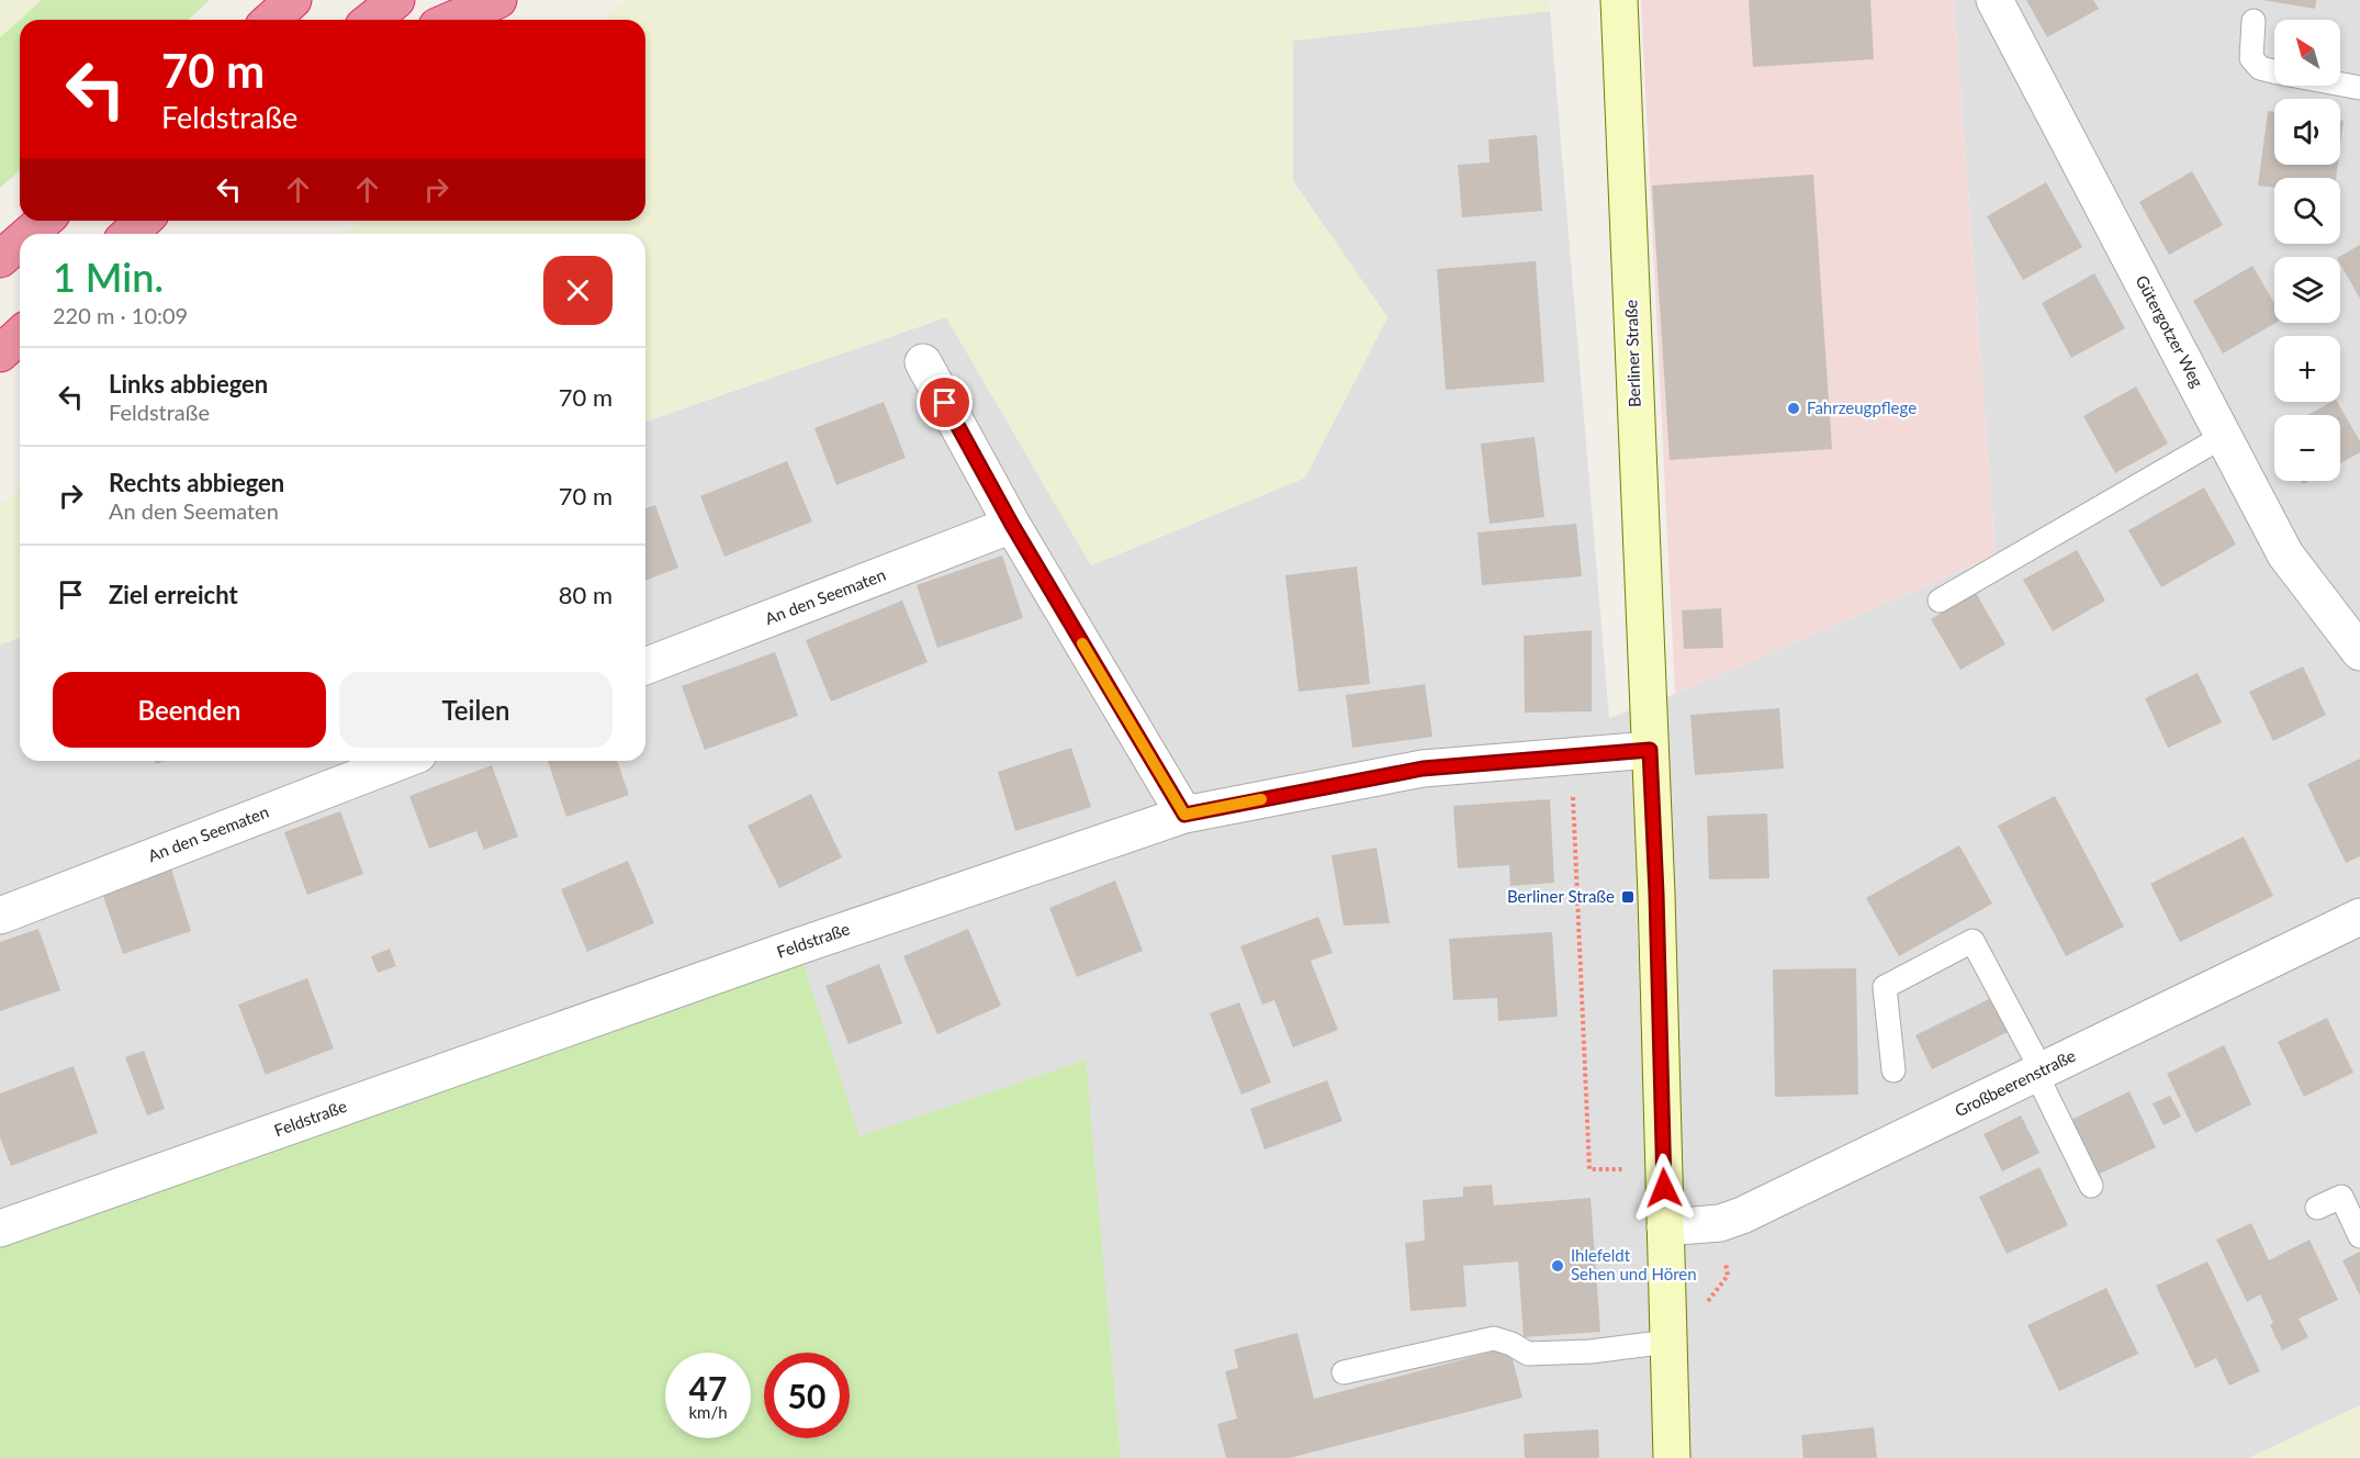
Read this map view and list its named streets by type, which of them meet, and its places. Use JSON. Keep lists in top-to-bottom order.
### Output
{
  "streets": {
    "main road": ["Berliner Straße"],
    "street": [
      "Gütergotzer Weg",
      "An den Seematen",
      "Feldstraße",
      "Großbeerenstraße"
    ]
  },
  "crossings": [
    ["Berliner Straße", "Feldstraße"],
    ["Berliner Straße", "Großbeerenstraße"]
  ],
  "places": {
    "other": ["Fahrzeugpflege", "Ihlefeldt Sehen und Hören"],
    "transit": ["Berliner Straße"]
  },
  "north": "top left",
  "page": {
    "map_buttons": ["+", "−"],
    "turn": ["70 m", "Feldstraße"],
    "heading": ["1 Min.", "220 m · 10:09"],
    "list": [
      {
        "name": "Links abbiegen",
        "note": "Feldstraße",
        "value": "70 m"
      },
      {
        "name": "Rechts abbiegen",
        "note": "An den Seematen",
        "value": "70 m"
      },
      {
        "name": "Ziel erreicht",
        "value": "80 m"
      }
    ],
    "buttons": ["Beenden", "Teilen"],
    "speed": "47 km/h",
    "limit": "50"
  }
}
